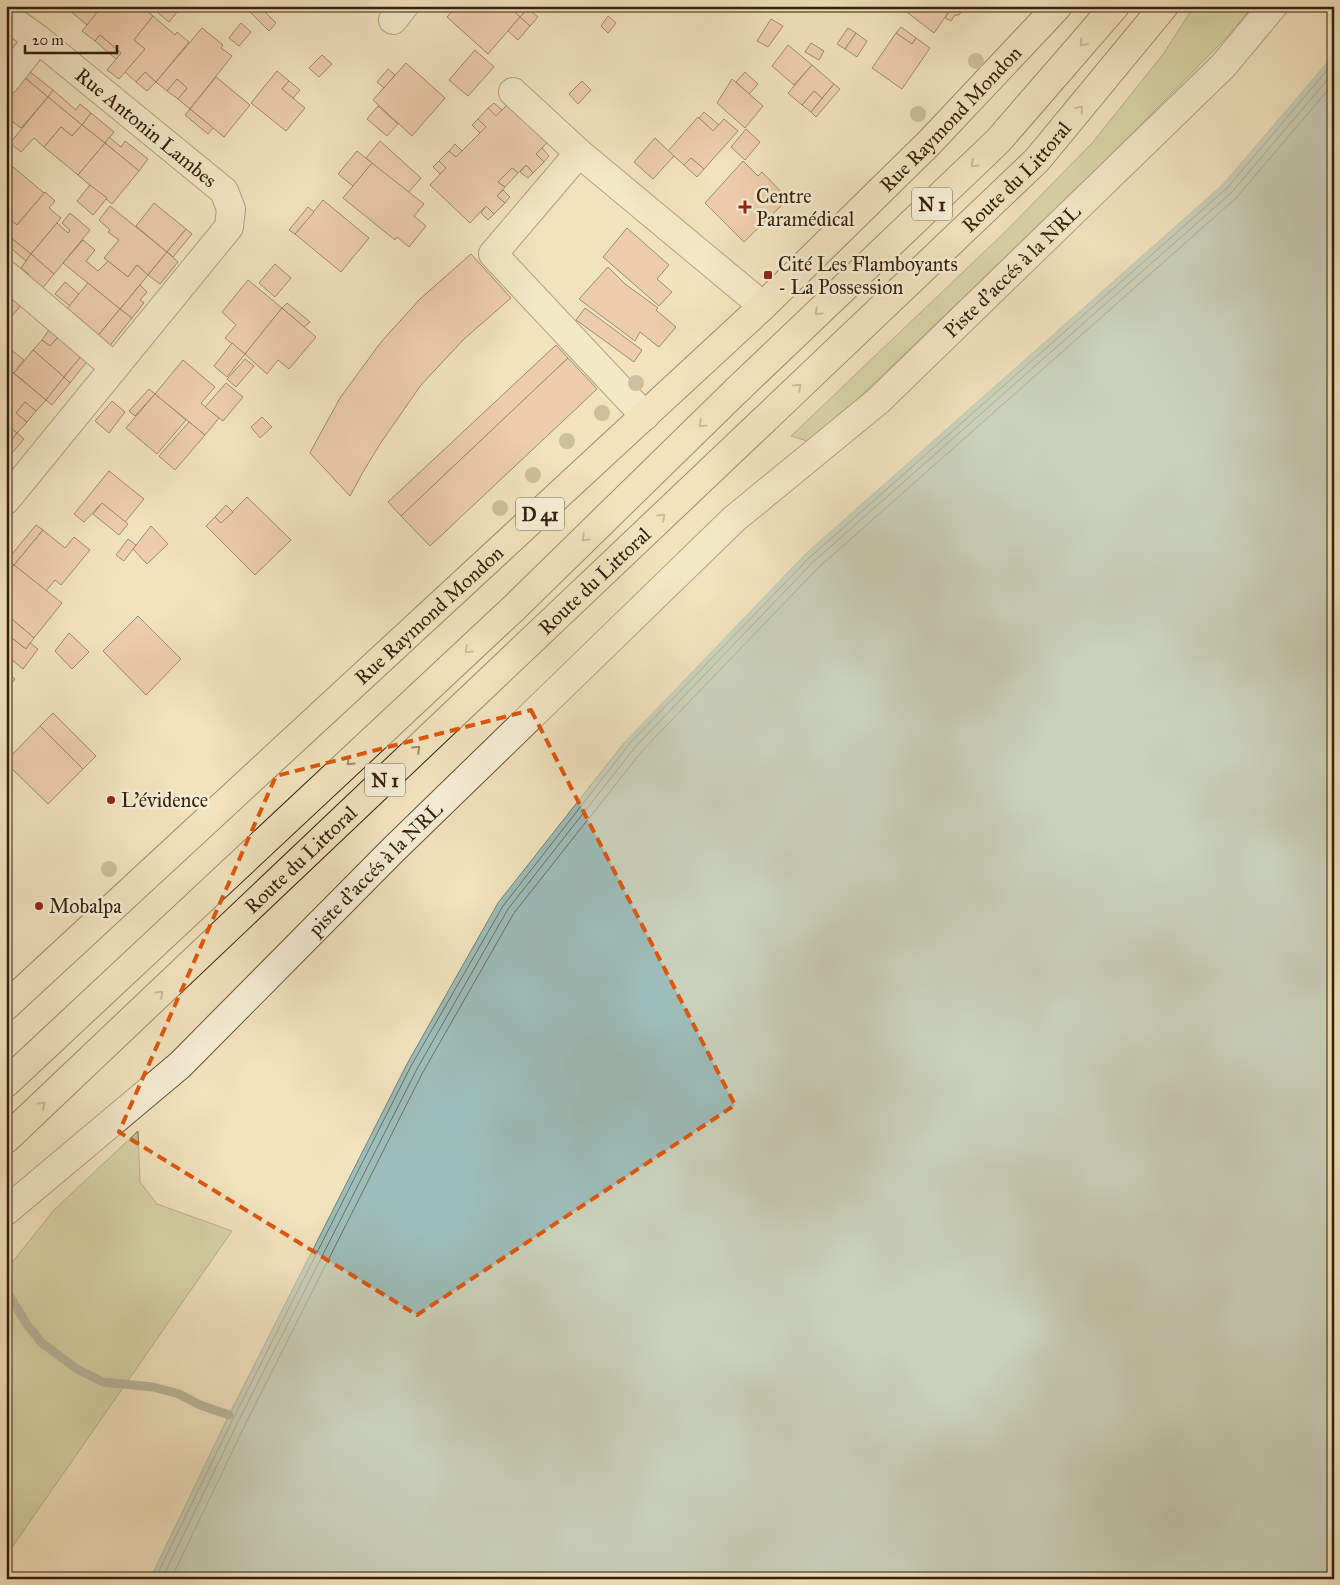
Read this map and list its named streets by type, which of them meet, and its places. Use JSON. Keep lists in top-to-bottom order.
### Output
{
  "streets": {
    "main road": [
      "Rue Raymond Mondon",
      "Route du Littoral",
      "N 1",
      "D 41"
    ],
    "street": ["Rue Antonin Lambes", "Piste d'accés à la NRL", "piste d'accés à la NRL"]
  },
  "crossings": [
    ["Piste d'accés à la NRL", "piste d'accés à la NRL"]
  ],
  "places": {
    "health": ["Centre Paramédical"],
    "transit": ["Cité Les Flamboyants - La Possession"],
    "other": ["L'évidence", "Mobalpa"]
  },
  "scale_bar": "20 m"
}
